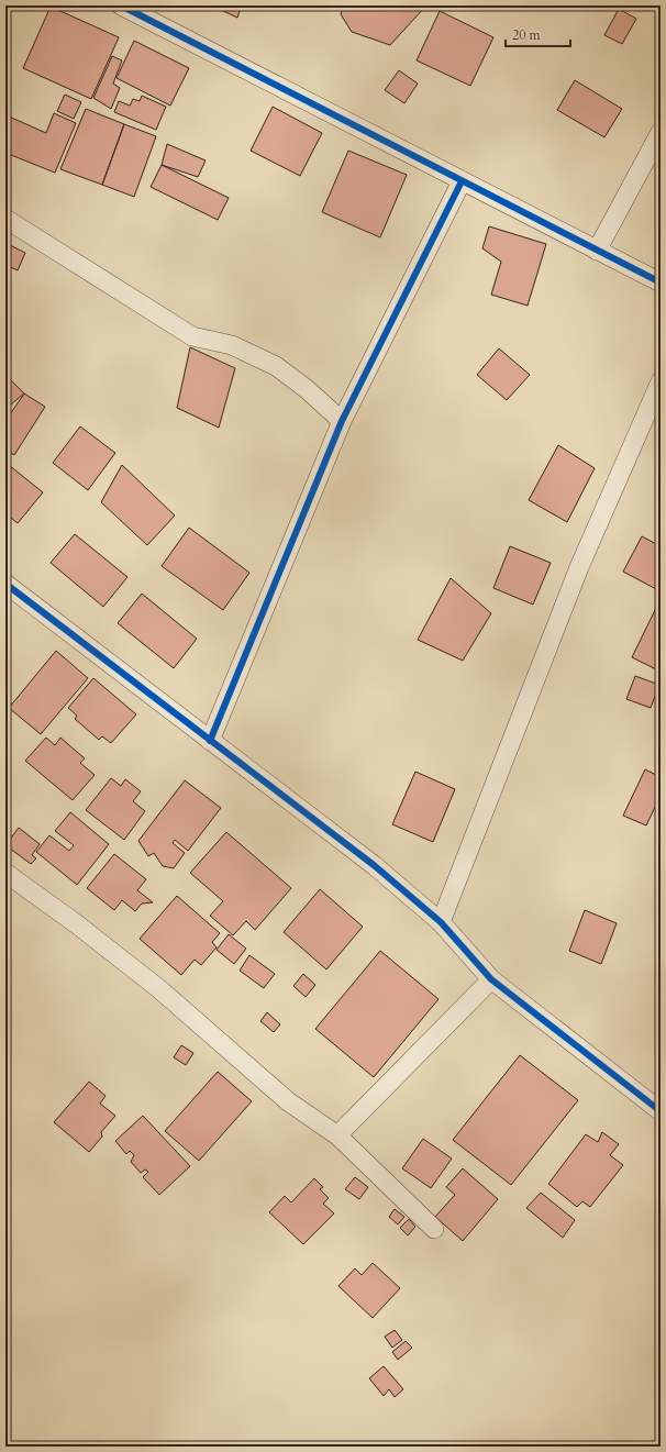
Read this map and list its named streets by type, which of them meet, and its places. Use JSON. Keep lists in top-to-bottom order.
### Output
{
  "scale_bar": "20 m"
}
